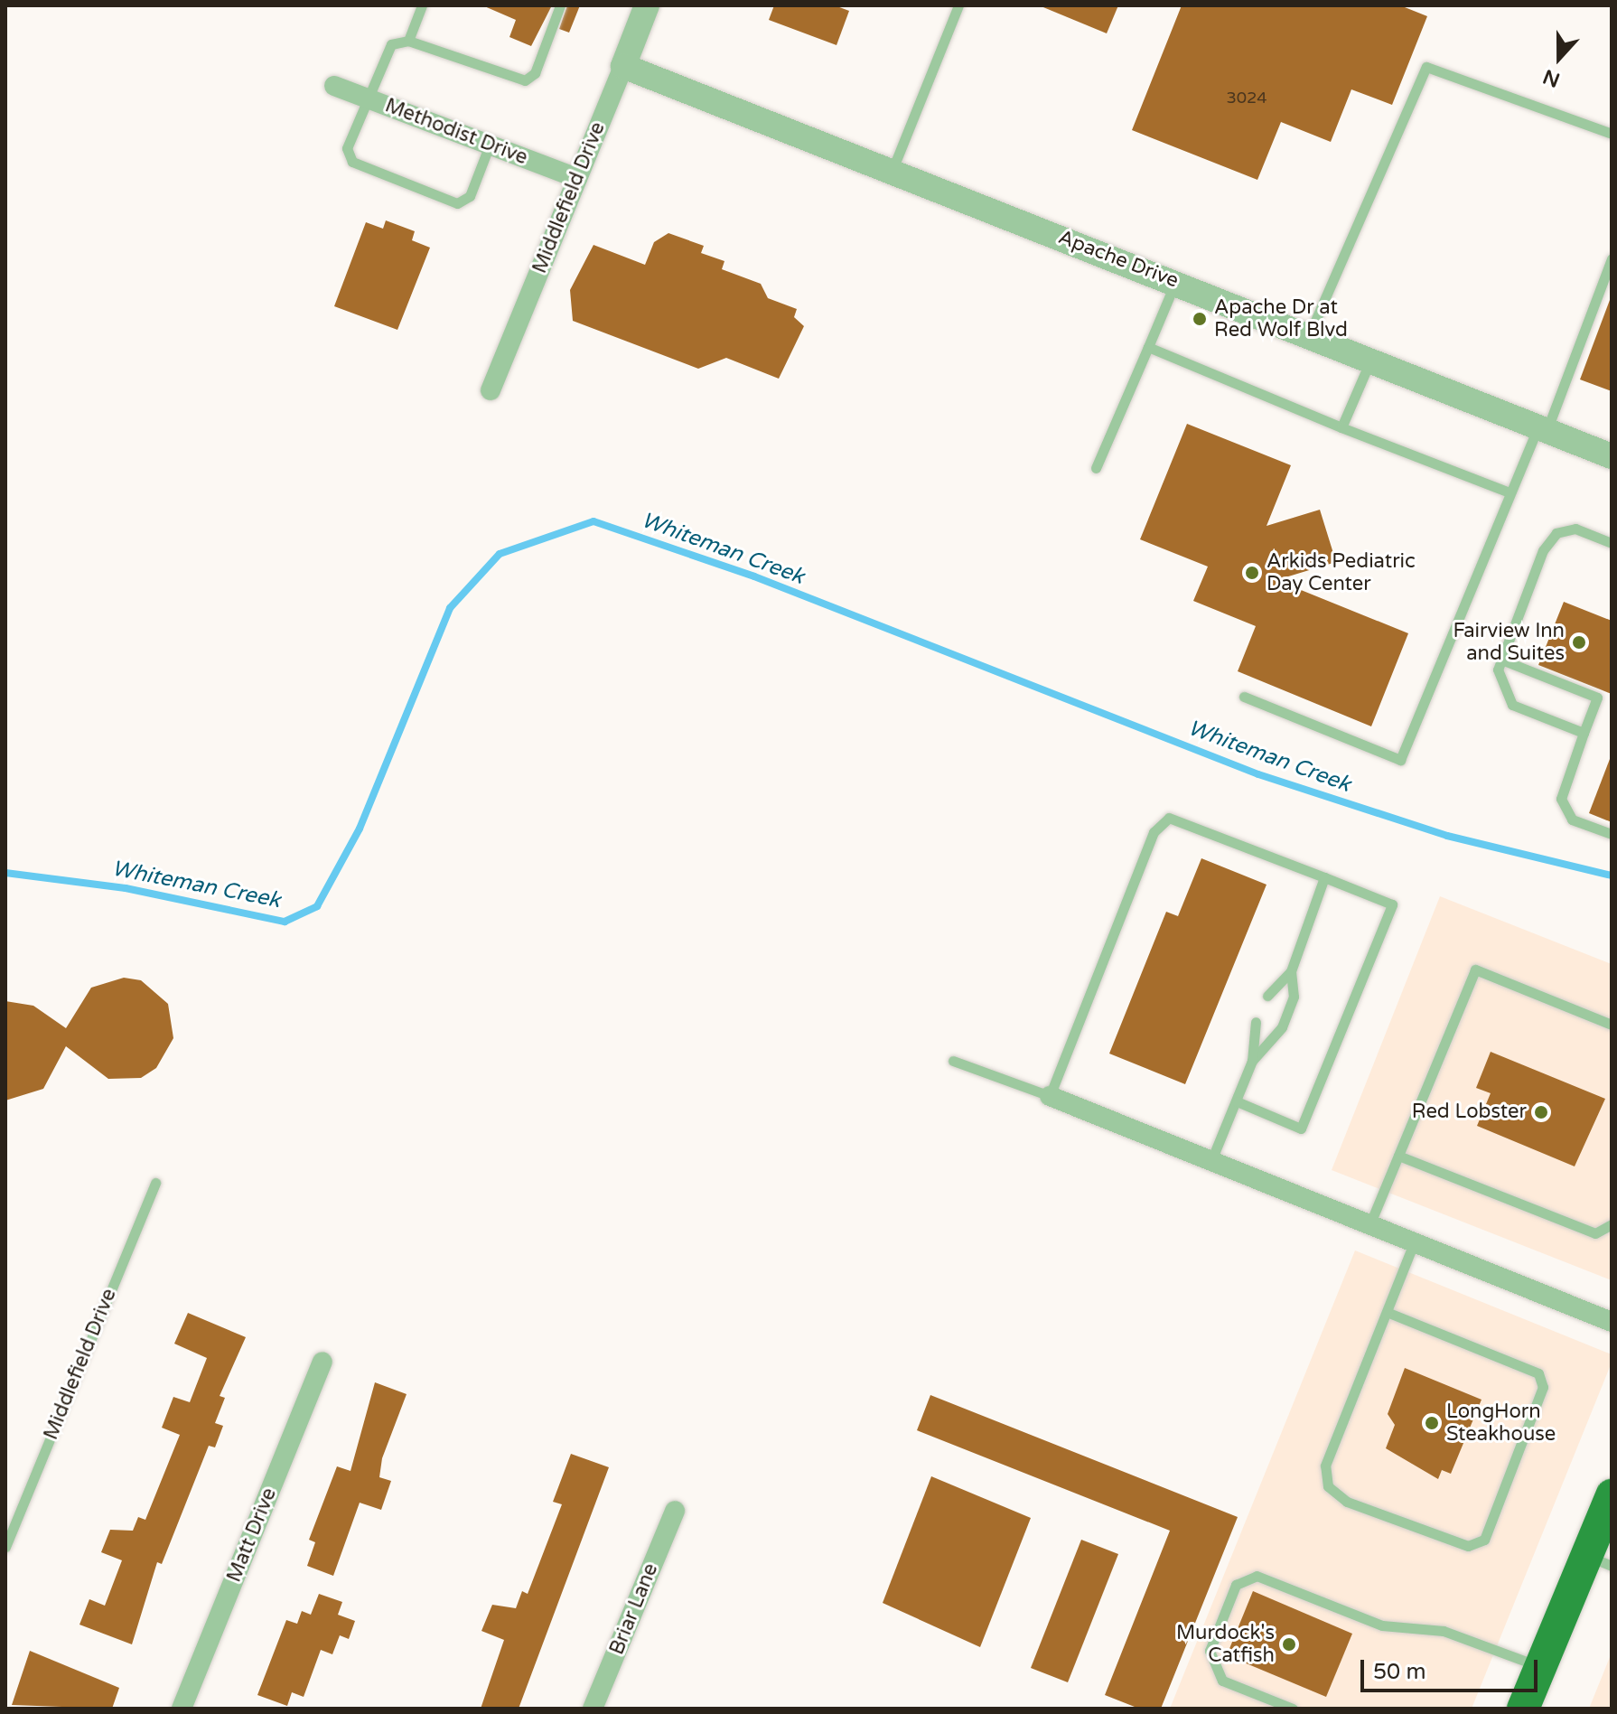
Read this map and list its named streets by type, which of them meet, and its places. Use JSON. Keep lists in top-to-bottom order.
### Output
{
  "streets": {
    "street": [
      "Methodist Drive",
      "Middlefield Drive",
      "Apache Drive",
      "Matt Drive",
      "Briar Lane"
    ]
  },
  "crossings": [
    ["Methodist Drive", "Middlefield Drive"],
    ["Middlefield Drive", "Apache Drive"]
  ],
  "water": ["Whiteman Creek"],
  "places": [
    "Apache Dr at Red Wolf Blvd",
    "Arkids Pediatric Day Center",
    "Fairview Inn and Suites",
    "Red Lobster",
    "LongHorn Steakhouse",
    "Murdock's Catfish"
  ],
  "house_numbers": ["3024"],
  "scale_bar": "50 m",
  "north": "bottom"
}
